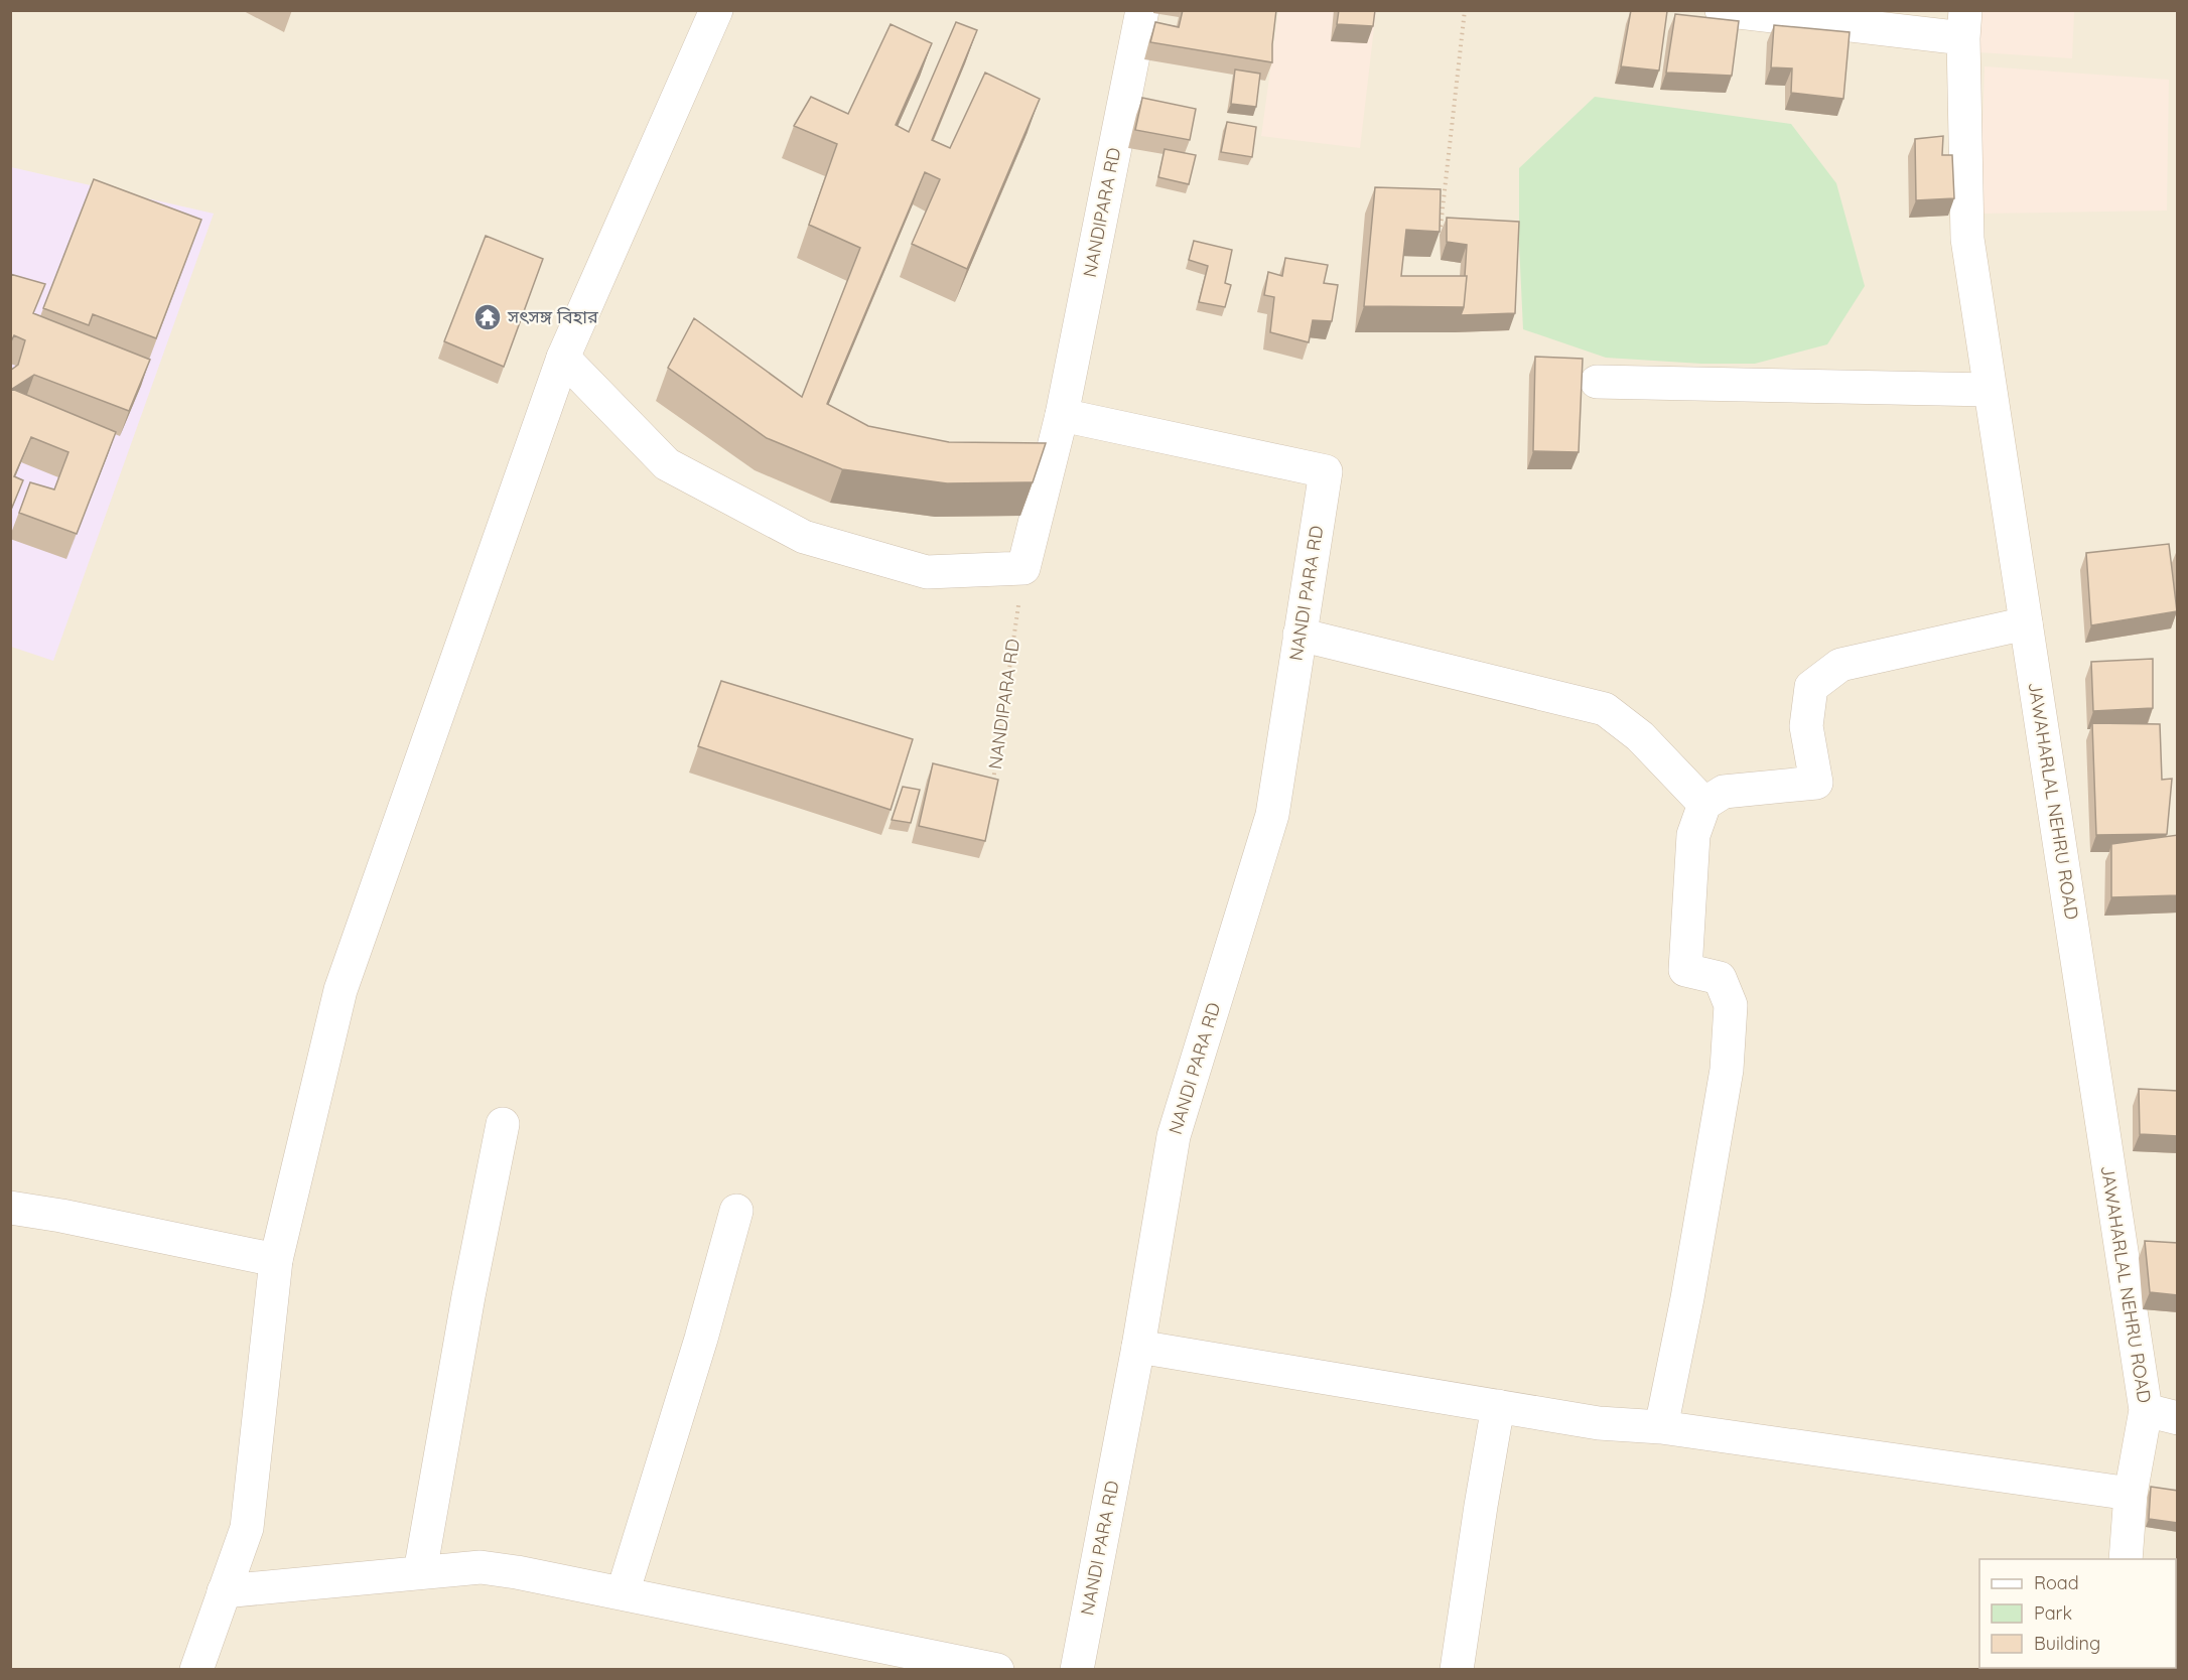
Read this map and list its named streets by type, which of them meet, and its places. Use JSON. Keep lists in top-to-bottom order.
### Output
{
  "streets": {
    "street": ["NANDIPARA RD", "NANDI PARA RD", "JAWAHARLAL NEHRU ROAD"]
  },
  "crossings": [
    ["NANDIPARA RD", "NANDI PARA RD"]
  ],
  "places": {
    "temple": ["সৎসঙ্গ বিহার"]
  },
  "legend": ["Road", "Park", "Building"]
}
